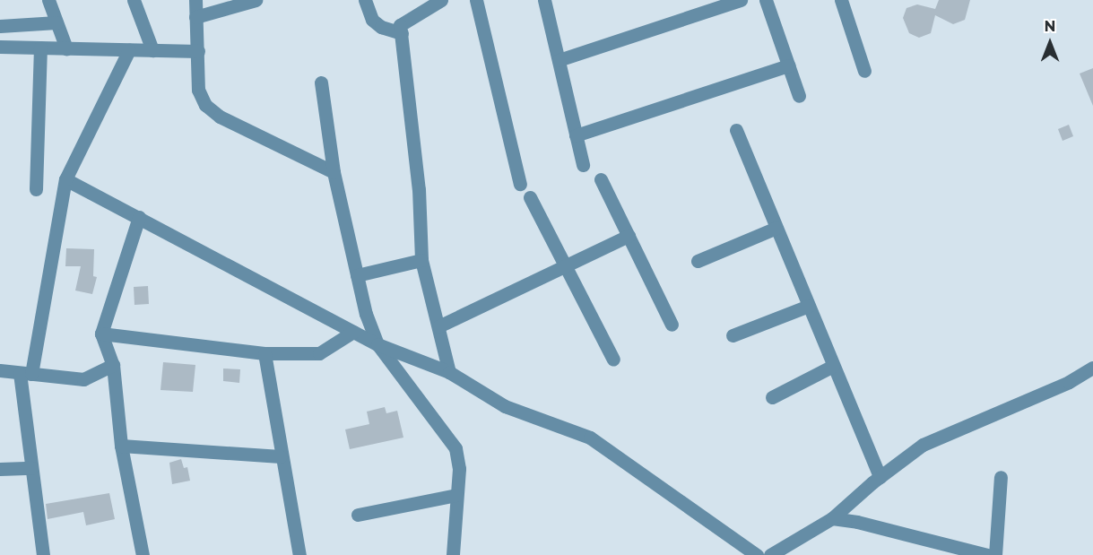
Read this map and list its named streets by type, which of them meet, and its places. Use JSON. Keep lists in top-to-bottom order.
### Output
{
  "north": "top"
}
